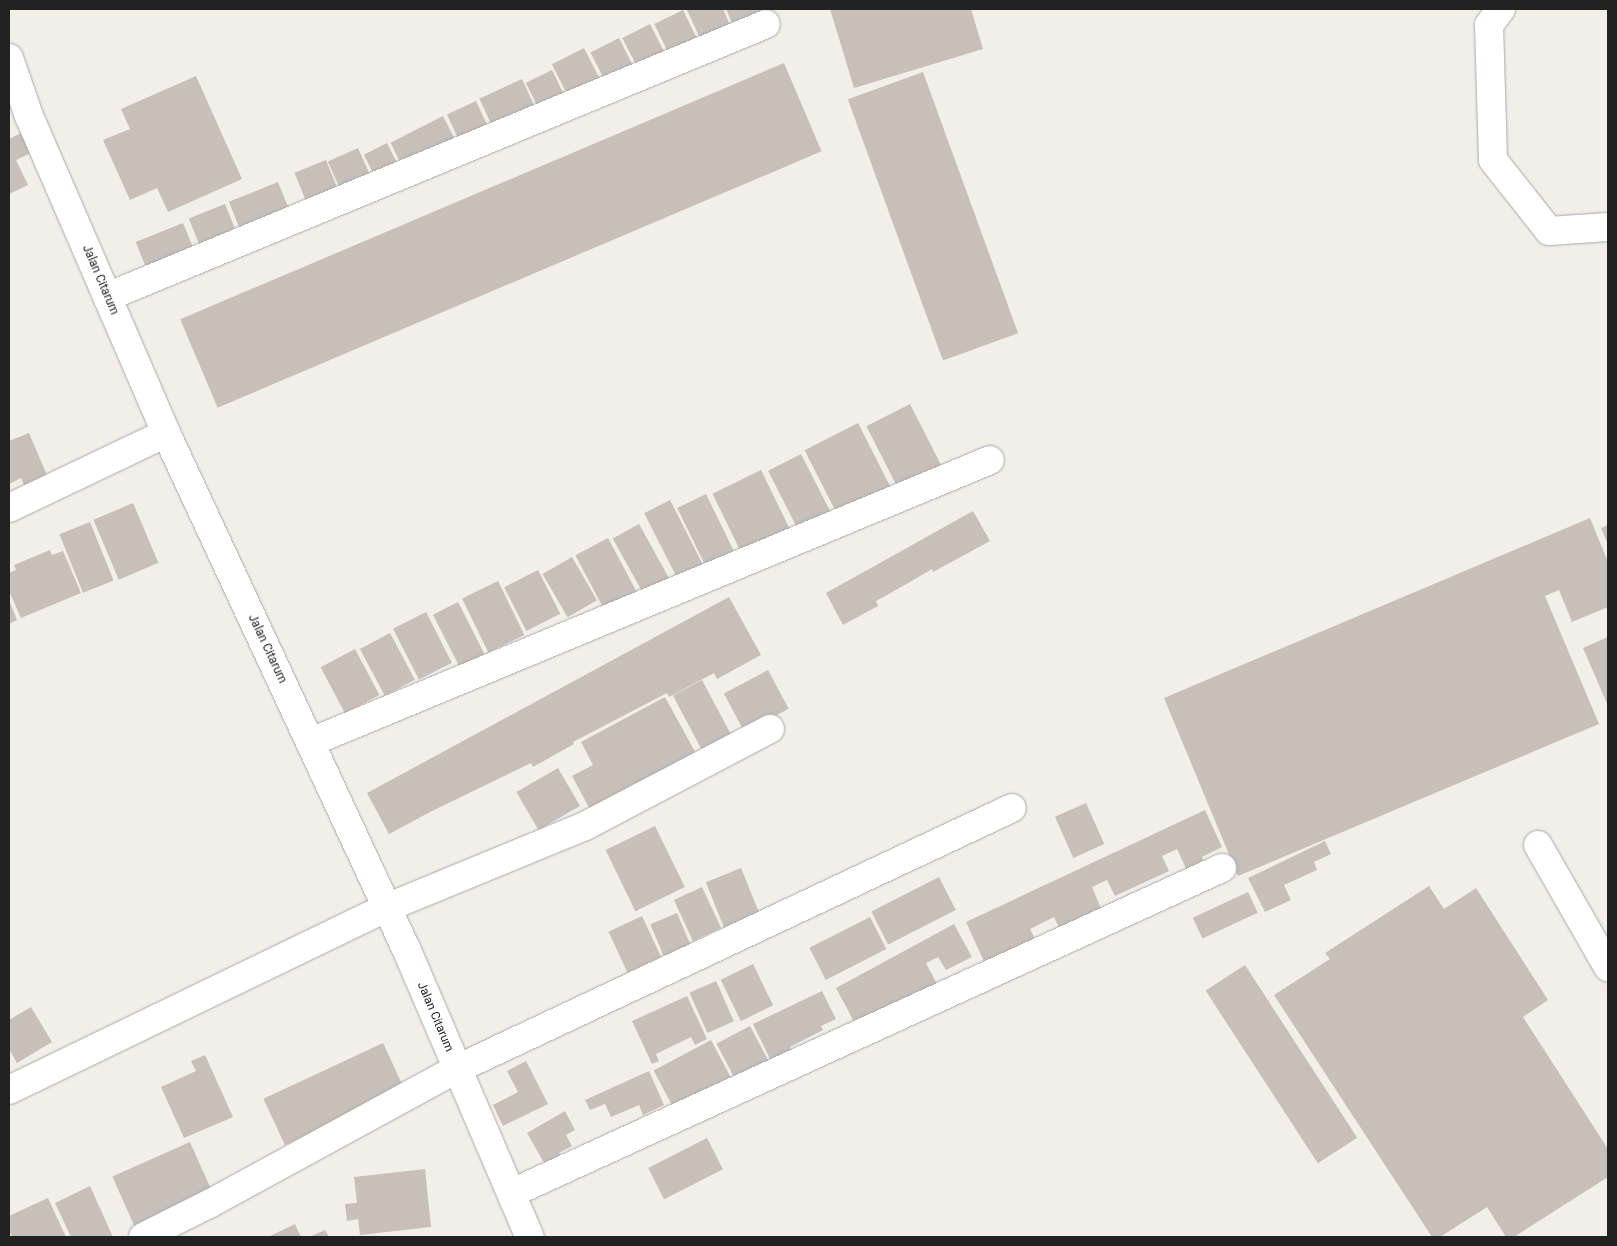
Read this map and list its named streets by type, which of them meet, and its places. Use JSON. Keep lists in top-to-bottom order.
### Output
{
  "streets": {
    "street": ["Jalan Citarum"]
  }
}
